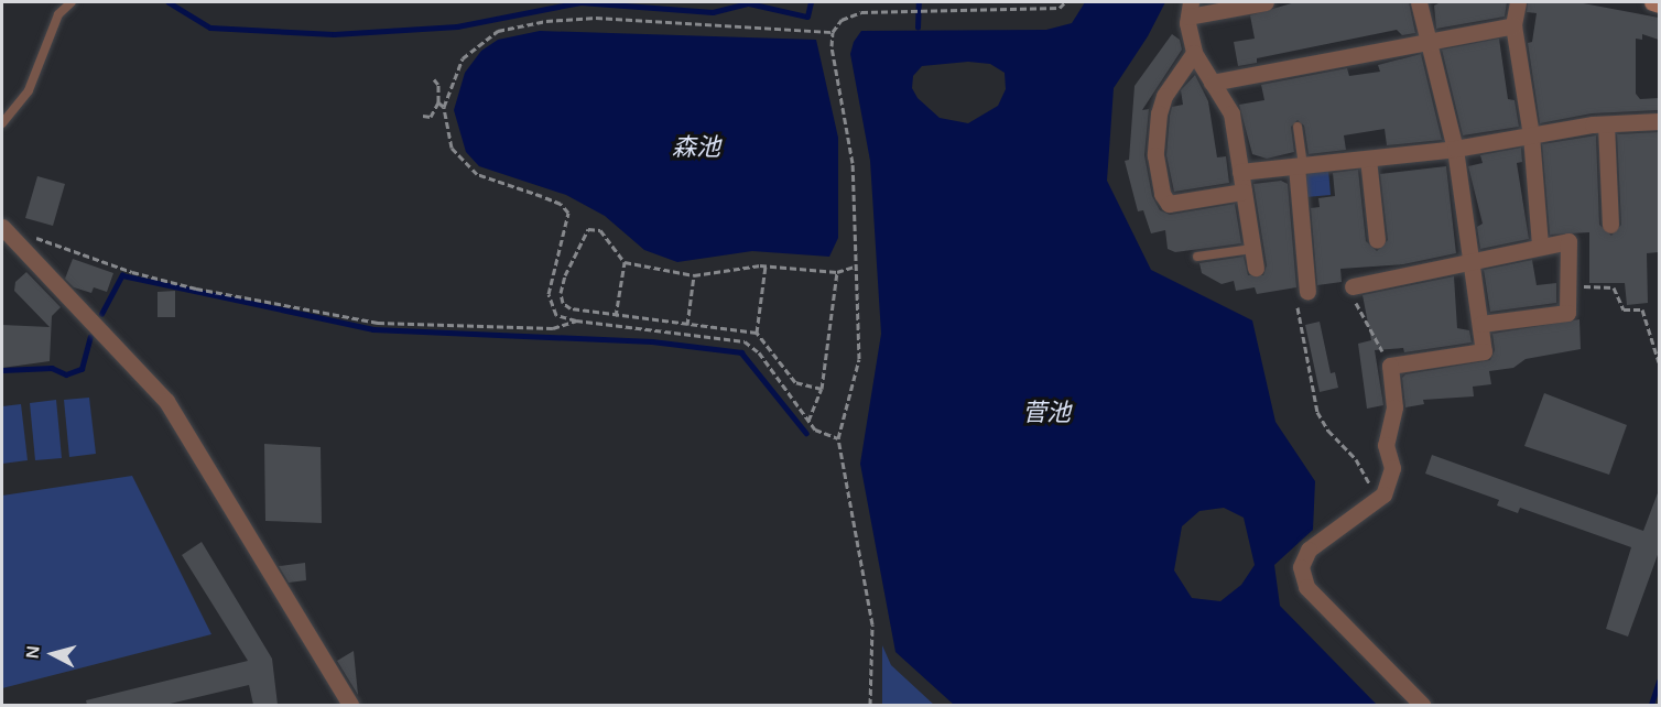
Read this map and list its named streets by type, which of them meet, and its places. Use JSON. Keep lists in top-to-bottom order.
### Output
{
  "water": ["森池", "菅池"],
  "north": "left"
}
